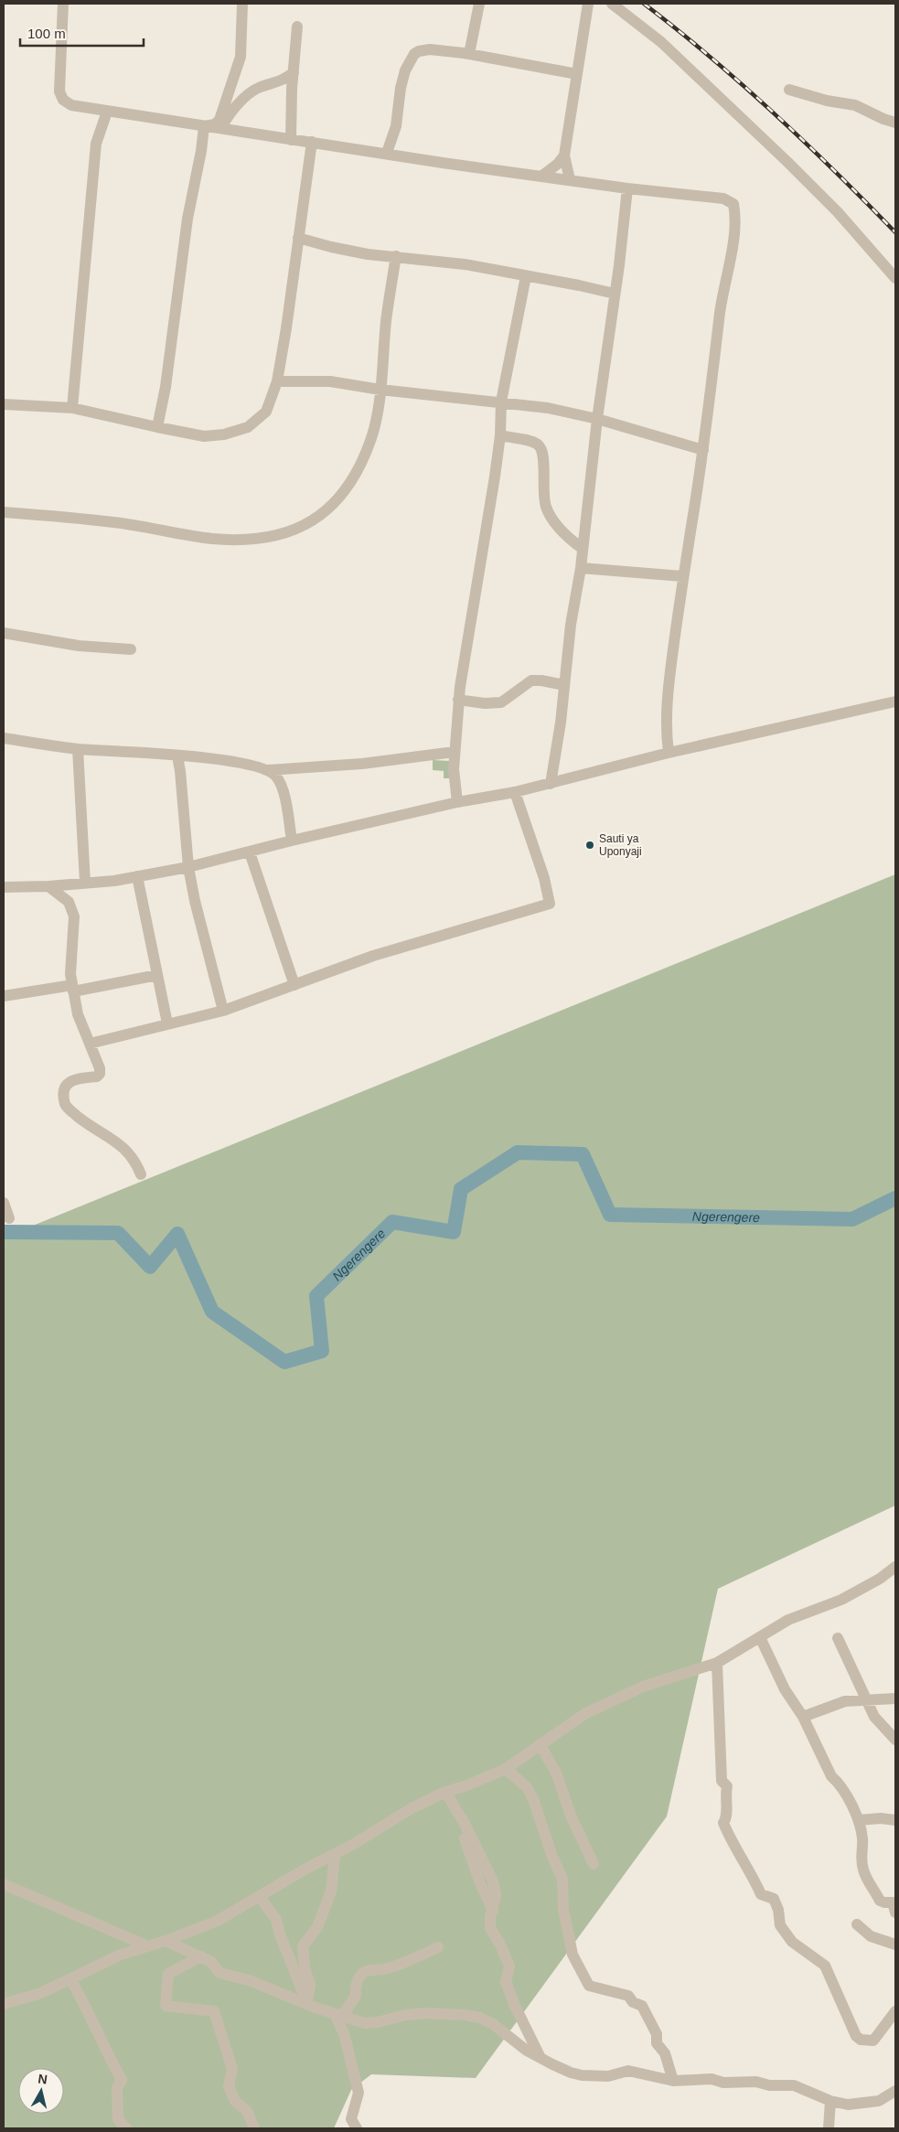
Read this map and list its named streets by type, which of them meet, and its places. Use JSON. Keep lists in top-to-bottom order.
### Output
{
  "water": ["Ngerengere"],
  "places": ["Sauti ya Uponyaji"],
  "scale_bar": "100 m",
  "north": "top"
}
